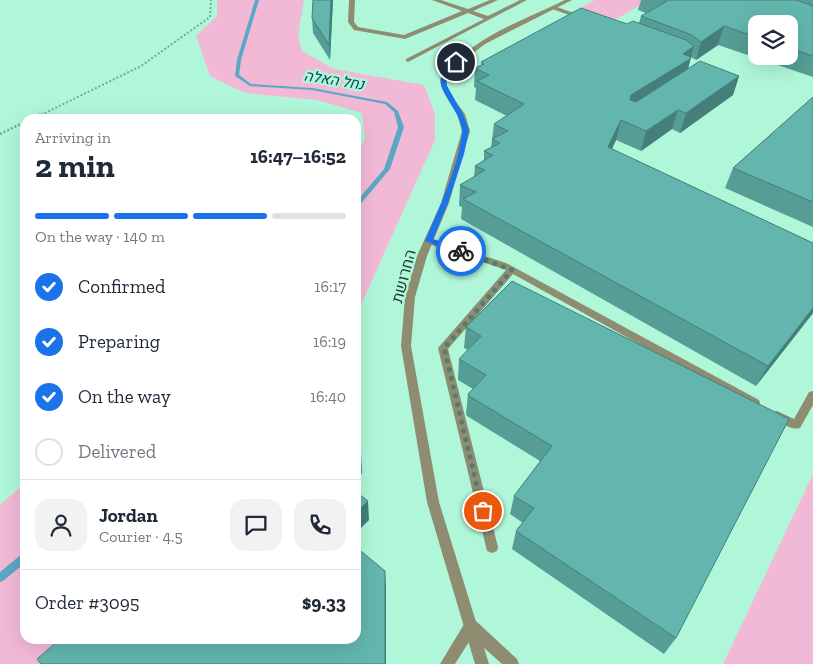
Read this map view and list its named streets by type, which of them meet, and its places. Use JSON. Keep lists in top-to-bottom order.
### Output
{
  "streets": {
    "street": ["החרושת"]
  },
  "water": ["נחל האלה"],
  "page": {
    "heading": ["2 min", "Arriving in", "16:47–16:52"],
    "panel": [
      "Jordan",
      "Courier · 4.5",
      "Order #3095",
      "$9.33"
    ],
    "bar": "On the way · 140 m",
    "list": [
      ["Confirmed", "16:17"],
      ["Preparing", "16:19"],
      ["On the way", "16:40"],
      "Delivered"
    ]
  }
}
